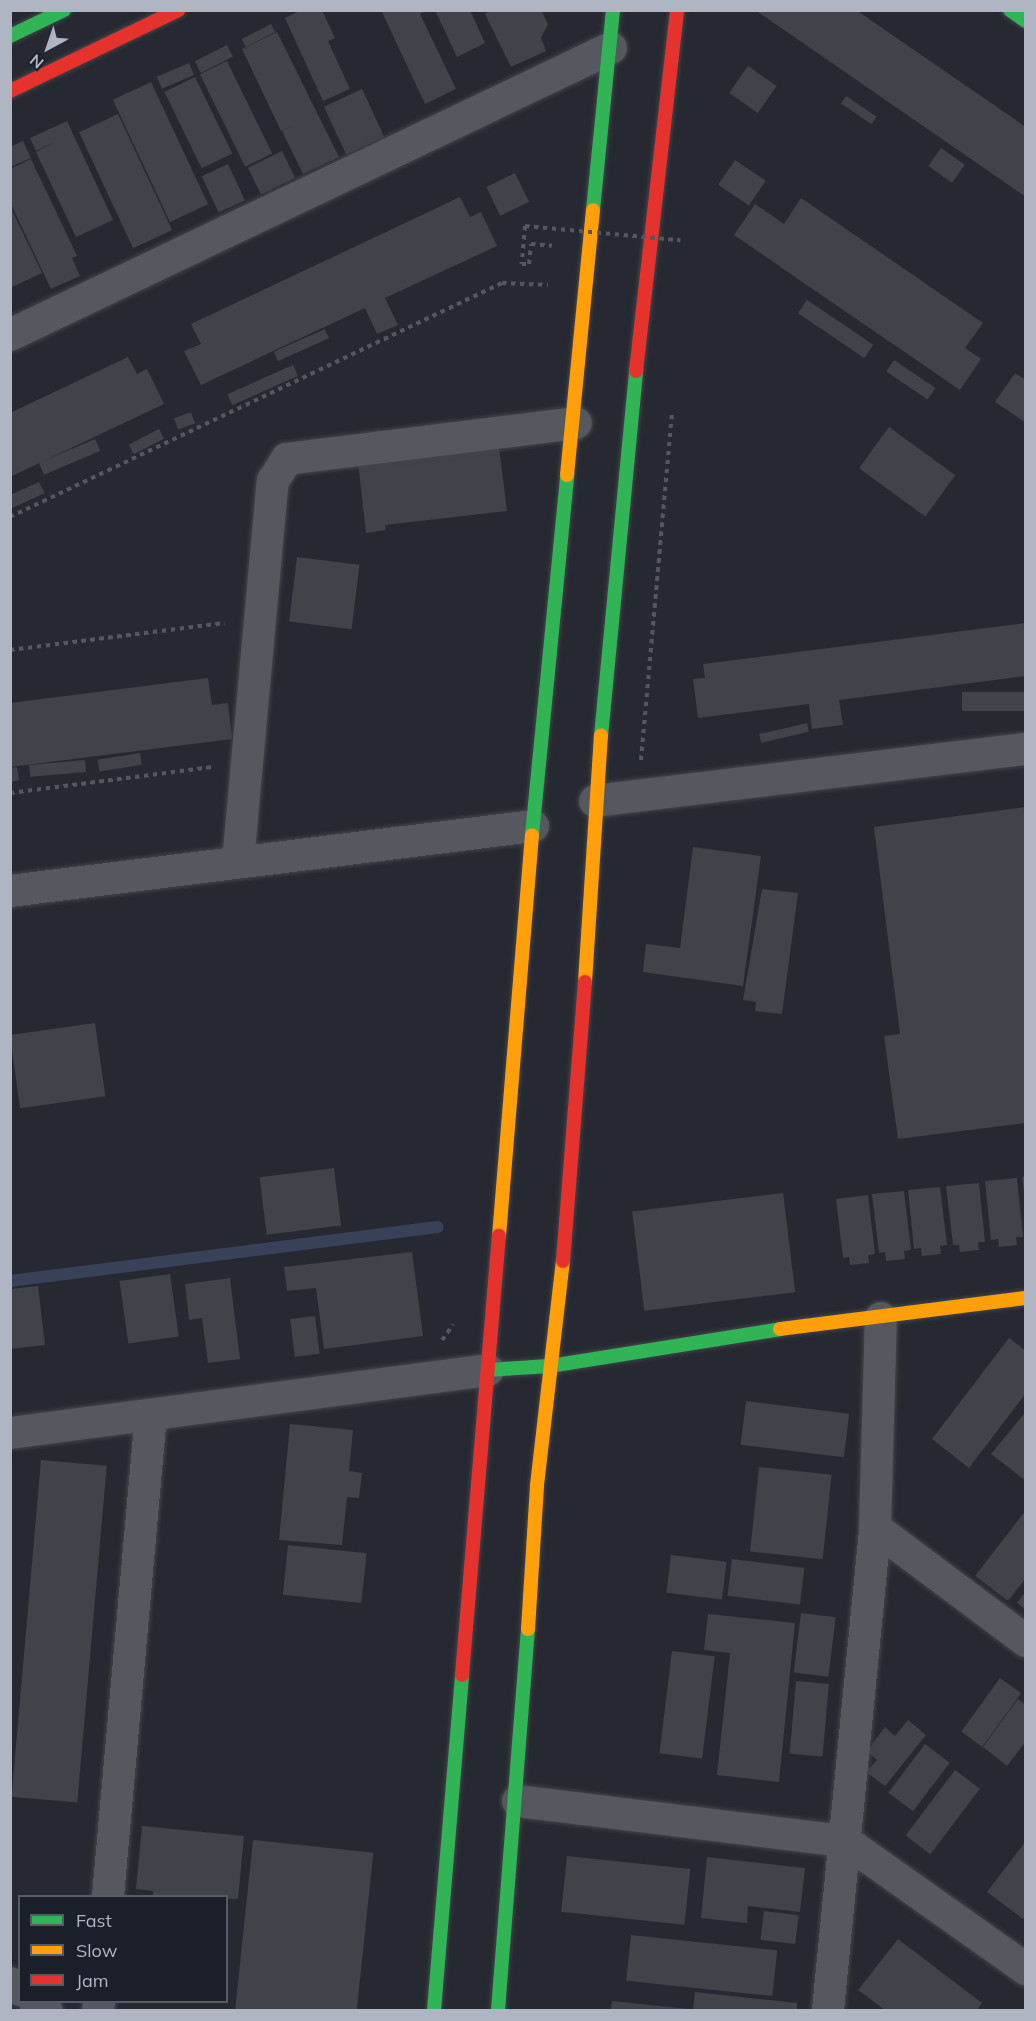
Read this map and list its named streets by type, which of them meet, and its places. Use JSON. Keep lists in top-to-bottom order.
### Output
{
  "legend": ["Fast", "Slow", "Jam"],
  "north": "bottom left"
}
